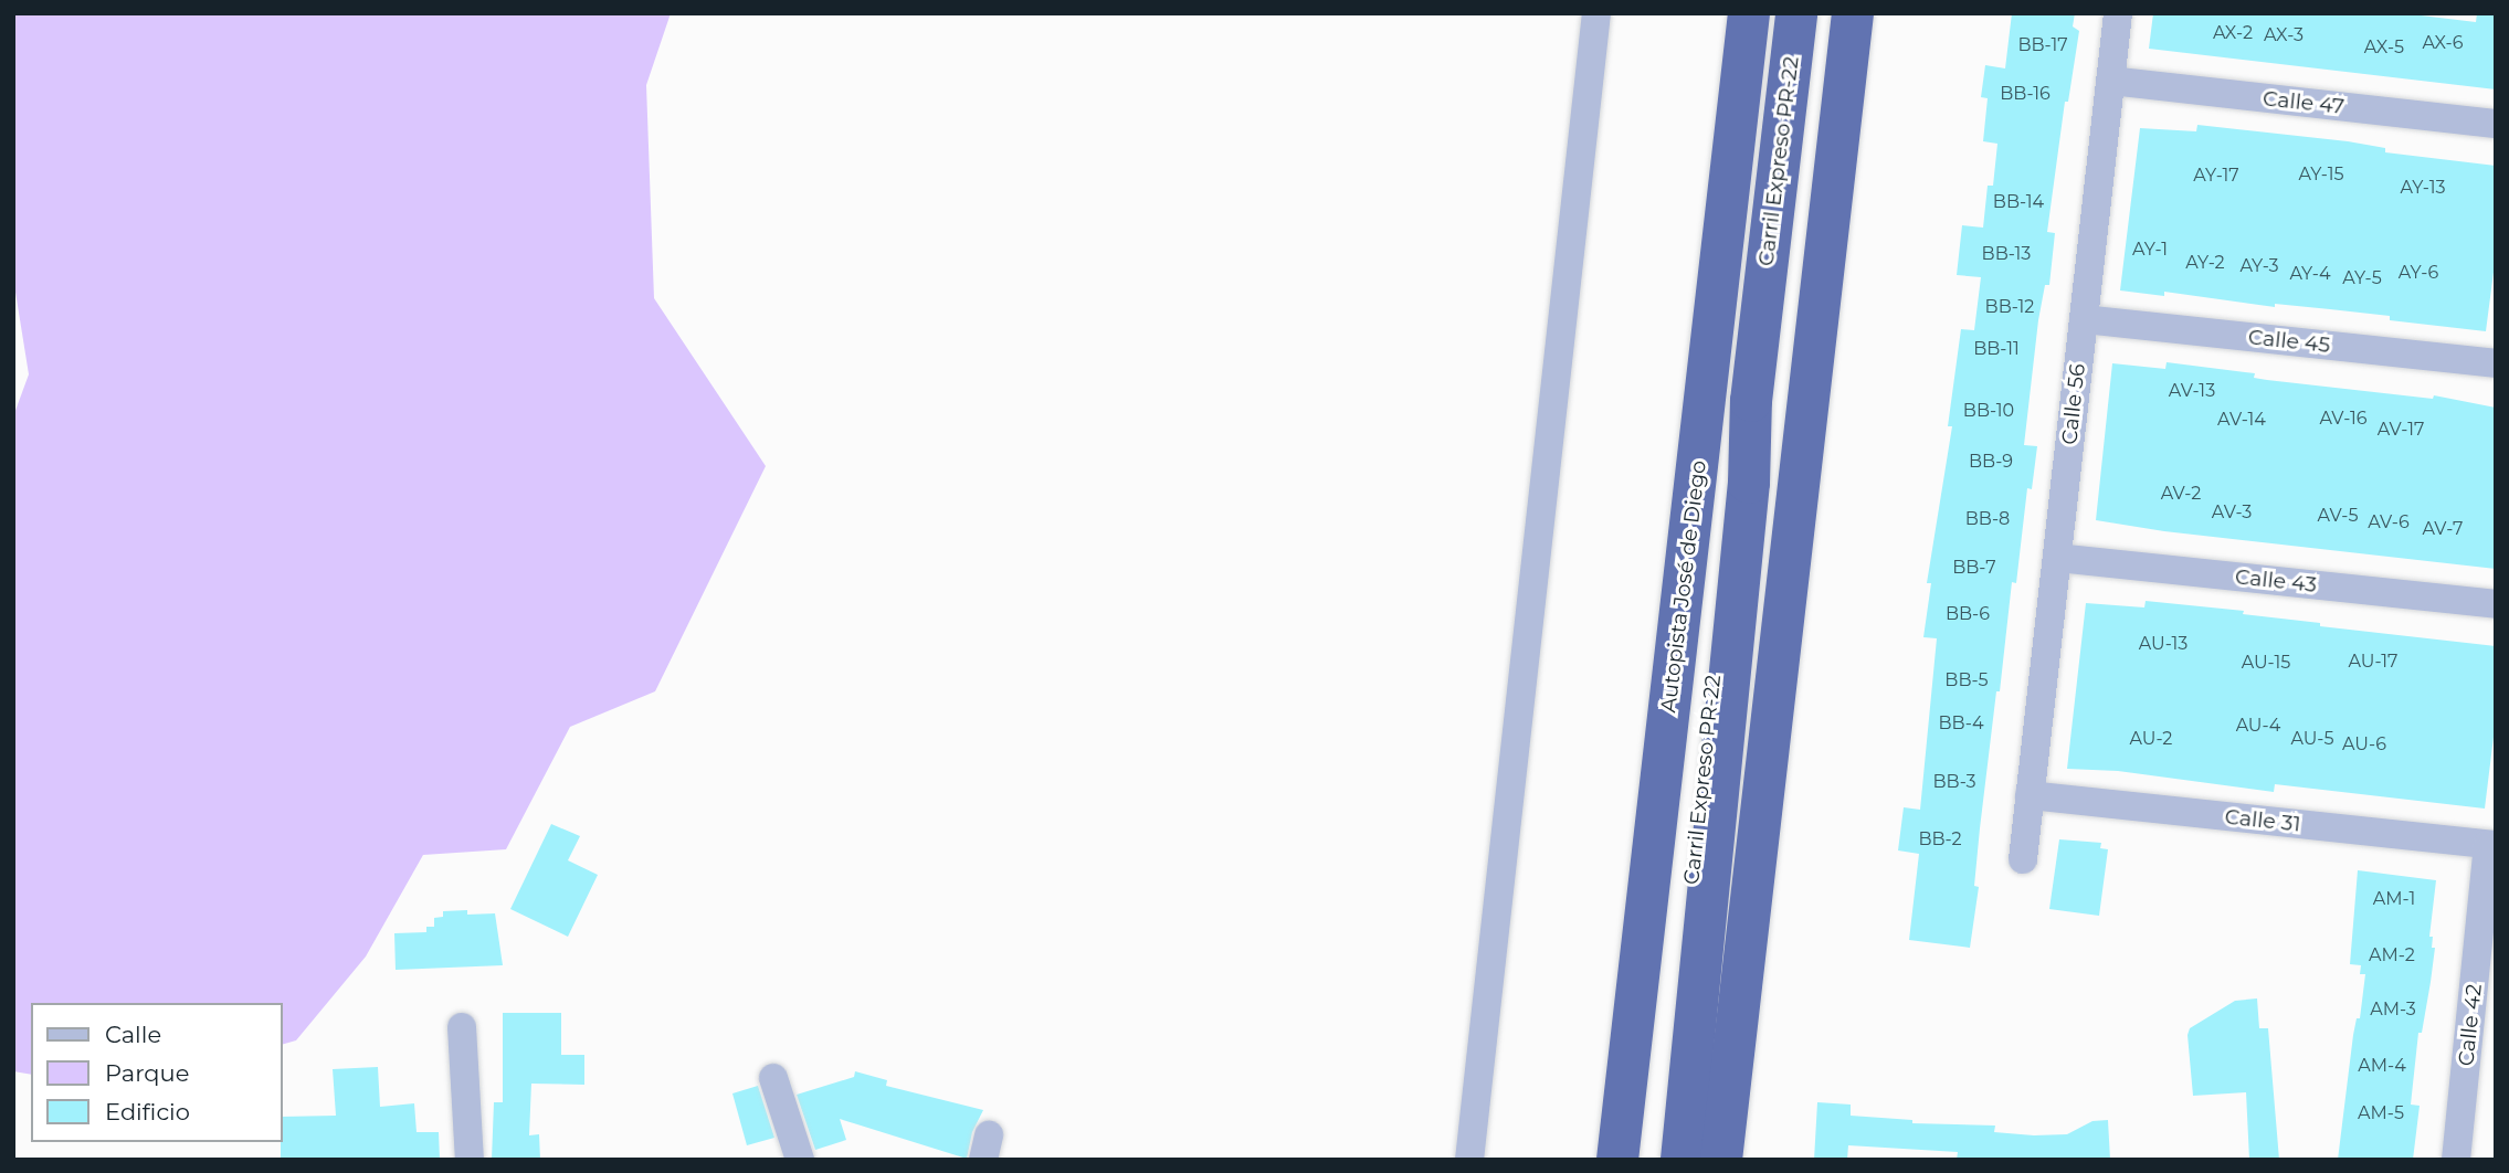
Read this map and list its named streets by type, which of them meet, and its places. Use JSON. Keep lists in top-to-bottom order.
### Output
{
  "streets": {
    "highway": ["Carril Expreso PR-22", "Autopista José de Diego"],
    "street": [
      "Calle 47",
      "Calle 45",
      "Calle 56",
      "Calle 43",
      "Calle 31",
      "Calle 42"
    ]
  },
  "crossings": [
    ["Calle 47", "Calle 56"],
    ["Calle 45", "Calle 56"],
    ["Calle 56", "Calle 43"],
    ["Calle 56", "Calle 31"],
    ["Calle 31", "Calle 42"]
  ],
  "house_numbers": [
    "AX-2",
    "AX-3",
    "AX-6",
    "BB-17",
    "AX-5",
    "BB-16",
    "AY-15",
    "AY-17",
    "AY-13",
    "BB-14",
    "AY-1",
    "BB-13",
    "AY-2",
    "AY-3",
    "AY-6",
    "AY-4",
    "AY-5",
    "BB-12",
    "BB-11",
    "AV-13",
    "BB-10",
    "AV-16",
    "AV-14",
    "AV-17",
    "BB-9",
    "AV-2",
    "AV-3",
    "AV-5",
    "BB-8",
    "AV-6",
    "AV-7",
    "BB-7",
    "BB-6",
    "AU-13",
    "AU-17",
    "AU-15",
    "BB-5",
    "BB-4",
    "AU-4",
    "AU-2",
    "AU-5",
    "AU-6",
    "BB-3",
    "BB-2",
    "AM-1",
    "AM-2",
    "AM-3",
    "AM-4",
    "AM-5"
  ],
  "legend": ["Calle", "Parque", "Edificio"]
}
